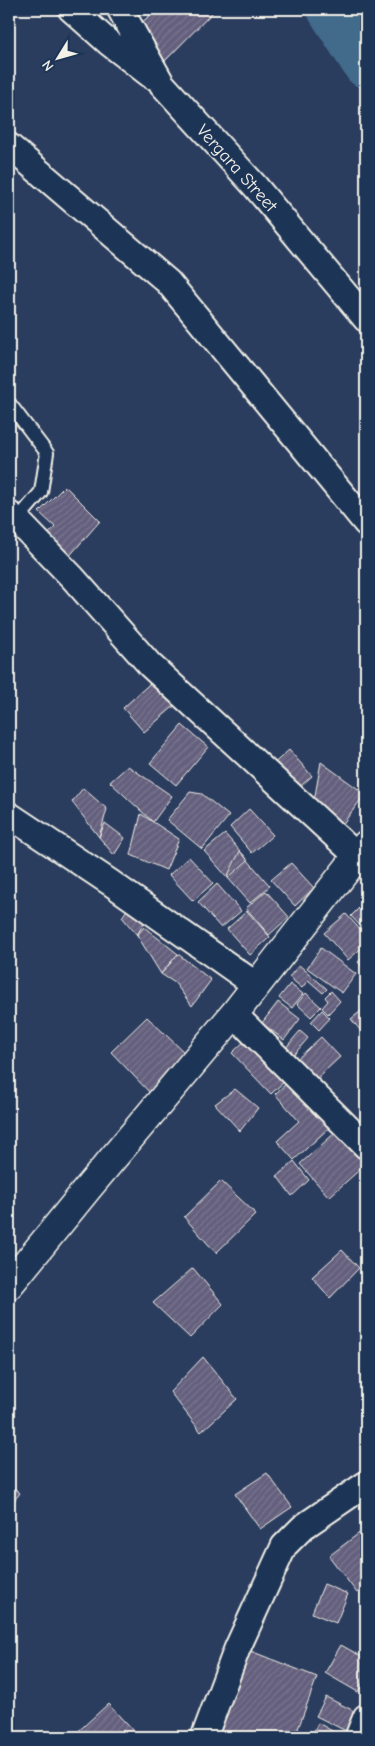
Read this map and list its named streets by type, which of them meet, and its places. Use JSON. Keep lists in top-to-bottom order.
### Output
{
  "streets": {
    "street": ["Vergara Street"]
  },
  "north": "bottom left"
}
